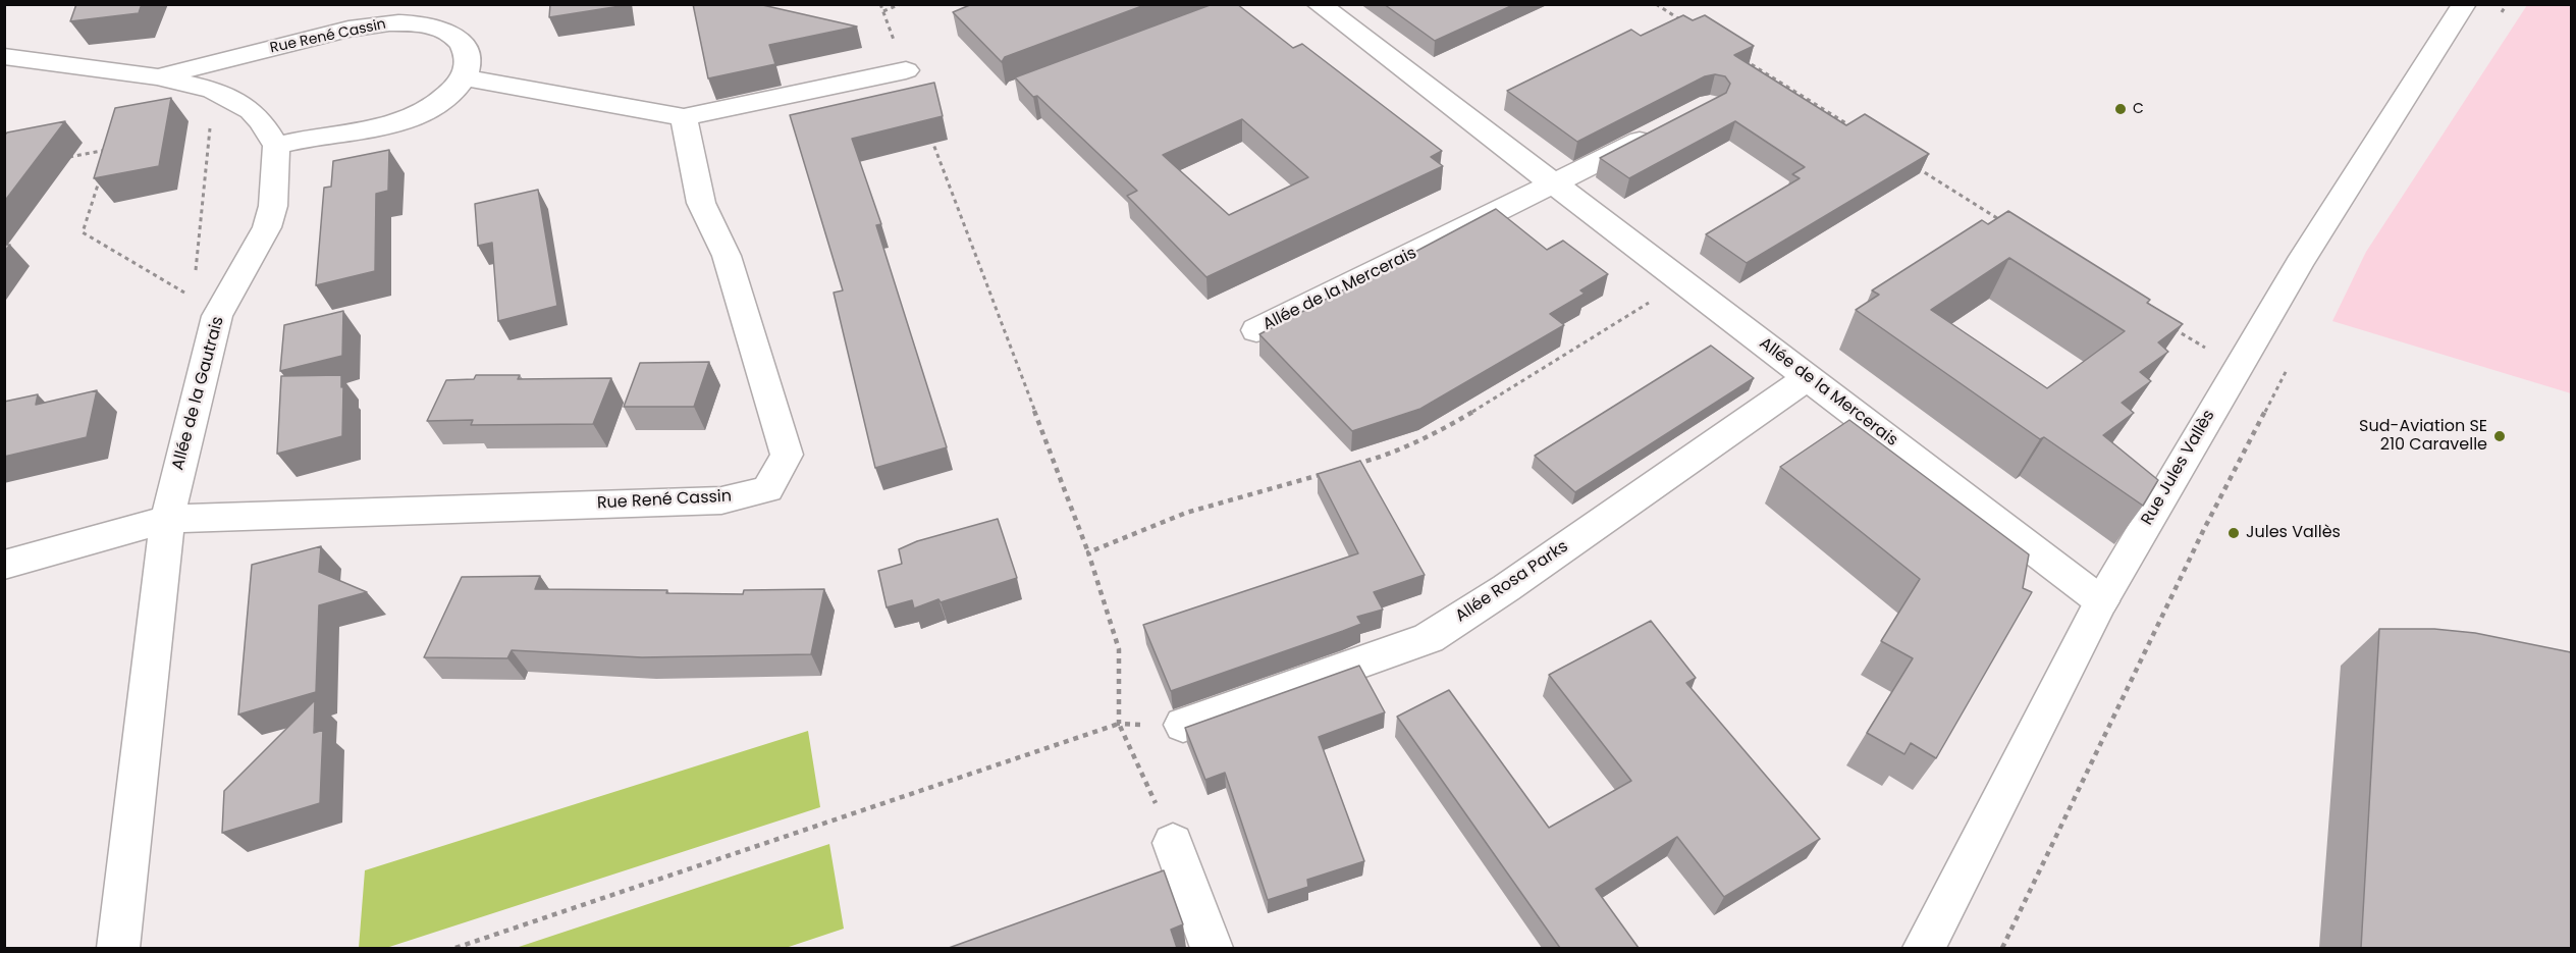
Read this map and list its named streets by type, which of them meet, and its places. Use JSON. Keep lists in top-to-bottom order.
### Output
{
  "streets": {
    "street": [
      "Rue René Cassin",
      "Allée de la Mercerais",
      "Allée de la Gautrais",
      "Rue Jules Vallès",
      "Allée Rosa Parks"
    ]
  },
  "crossings": [
    ["Rue René Cassin", "Allée de la Gautrais"],
    ["Allée de la Mercerais", "Rue Jules Vallès"],
    ["Allée de la Mercerais", "Allée Rosa Parks"]
  ],
  "places": ["C", "Sud-Aviation SE 210 Caravelle", "Jules Vallès"]
}
